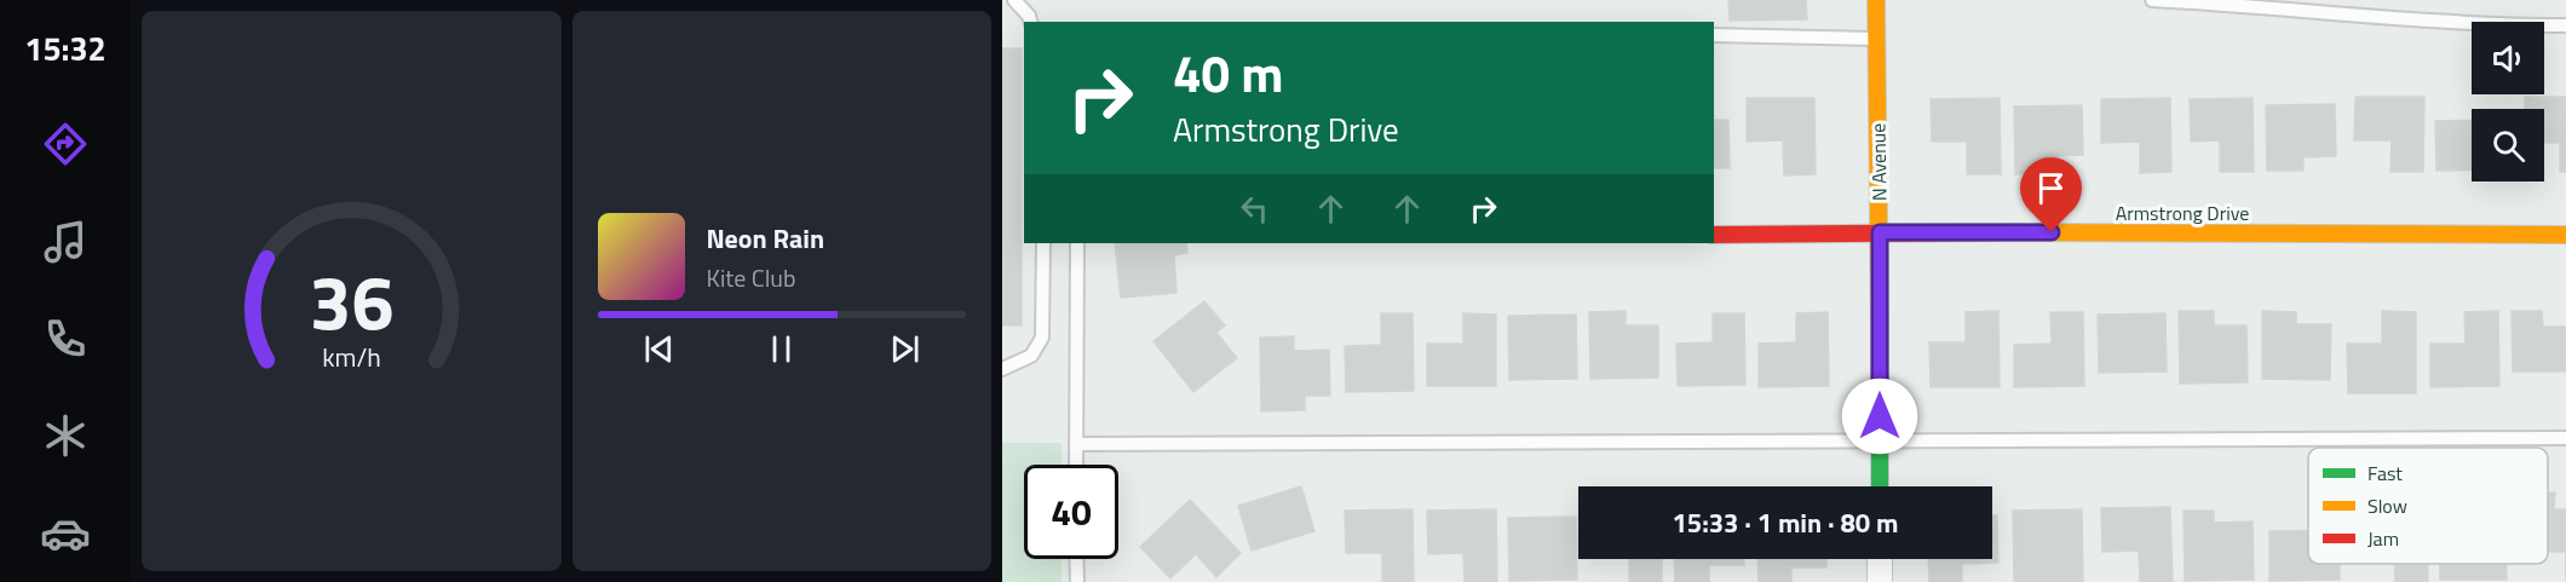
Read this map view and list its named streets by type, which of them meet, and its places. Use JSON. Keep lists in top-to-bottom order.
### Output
{
  "streets": {
    "street": ["N Avenue", "Armstrong Drive"]
  },
  "crossings": [
    ["N Avenue", "Armstrong Drive"]
  ],
  "legend": ["Fast", "Slow", "Jam"],
  "page": {
    "tabs": "15:32",
    "turn": ["40 m", "Armstrong Drive"],
    "song": ["Neon Rain", "Kite Club"],
    "limit": "40",
    "trip": "15:33 · 1 min · 80 m",
    "gauge": ["36", "km/h"]
  }
}
